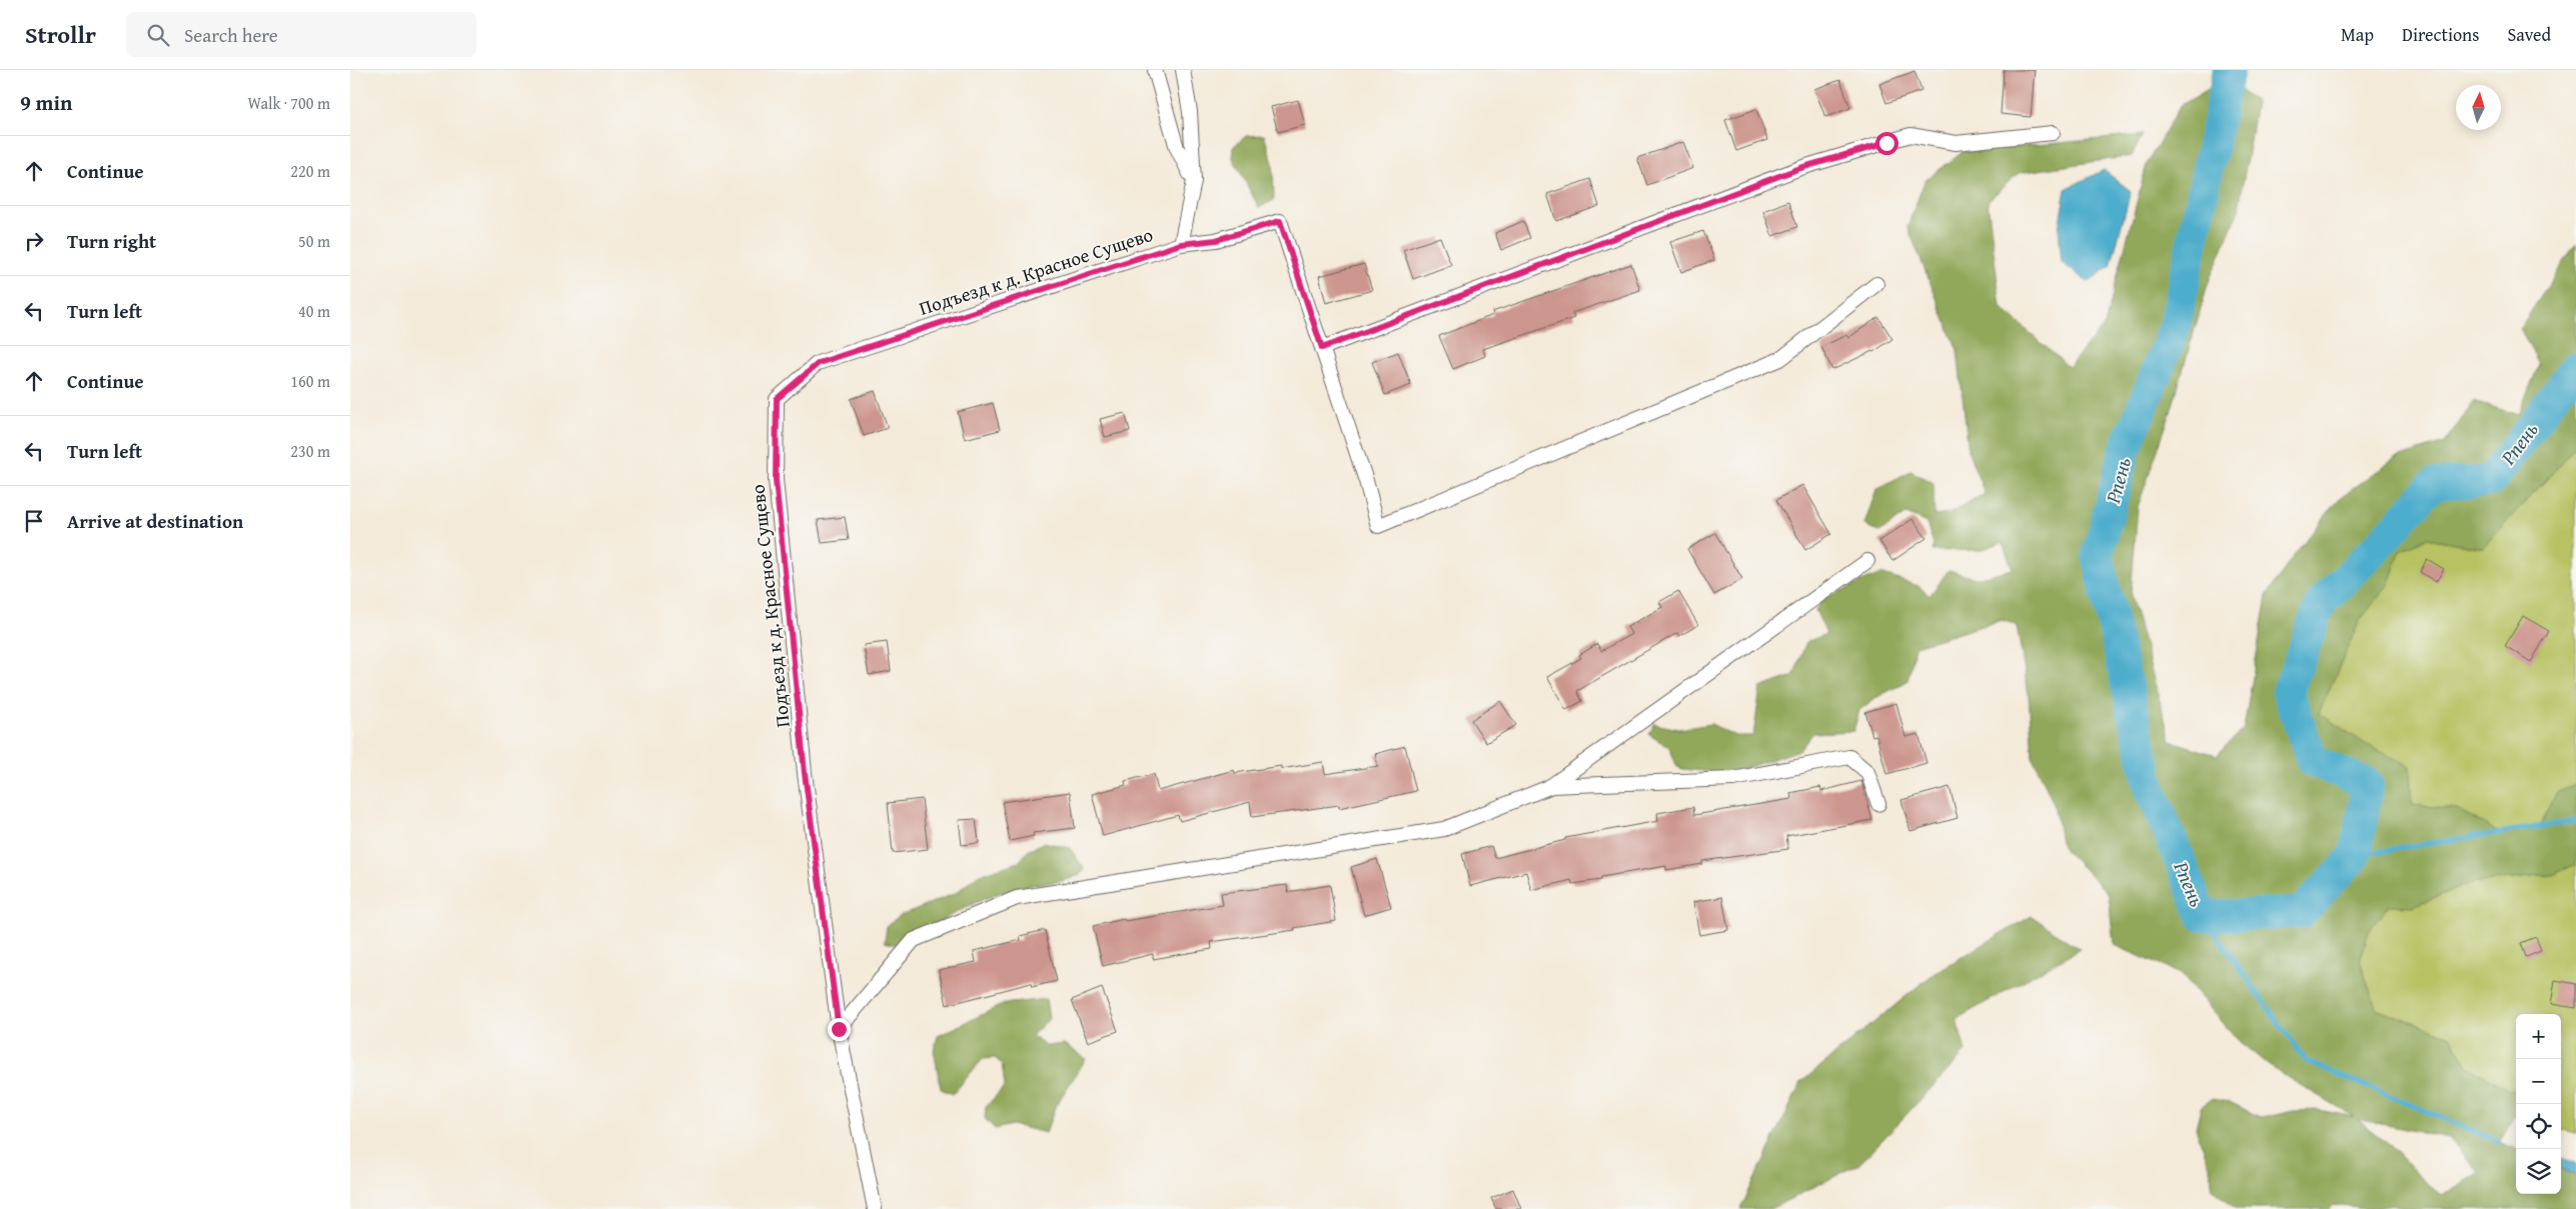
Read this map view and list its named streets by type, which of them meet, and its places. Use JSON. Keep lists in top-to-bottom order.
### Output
{
  "streets": {
    "street": ["Подъезд к д. Красное Сущево"]
  },
  "water": ["Рпень"],
  "north": "top",
  "page": {
    "header": "Strollr",
    "search": "Search here",
    "nav": ["Map", "Directions", "Saved"],
    "heading": ["9 min", "Walk · 700 m"],
    "list": [
      ["Continue", "220 m"],
      ["Turn right", "50 m"],
      ["Turn left", "40 m"],
      ["Continue", "160 m"],
      ["Turn left", "230 m"],
      "Arrive at destination"
    ],
    "map_buttons": ["+", "−"]
  }
}
